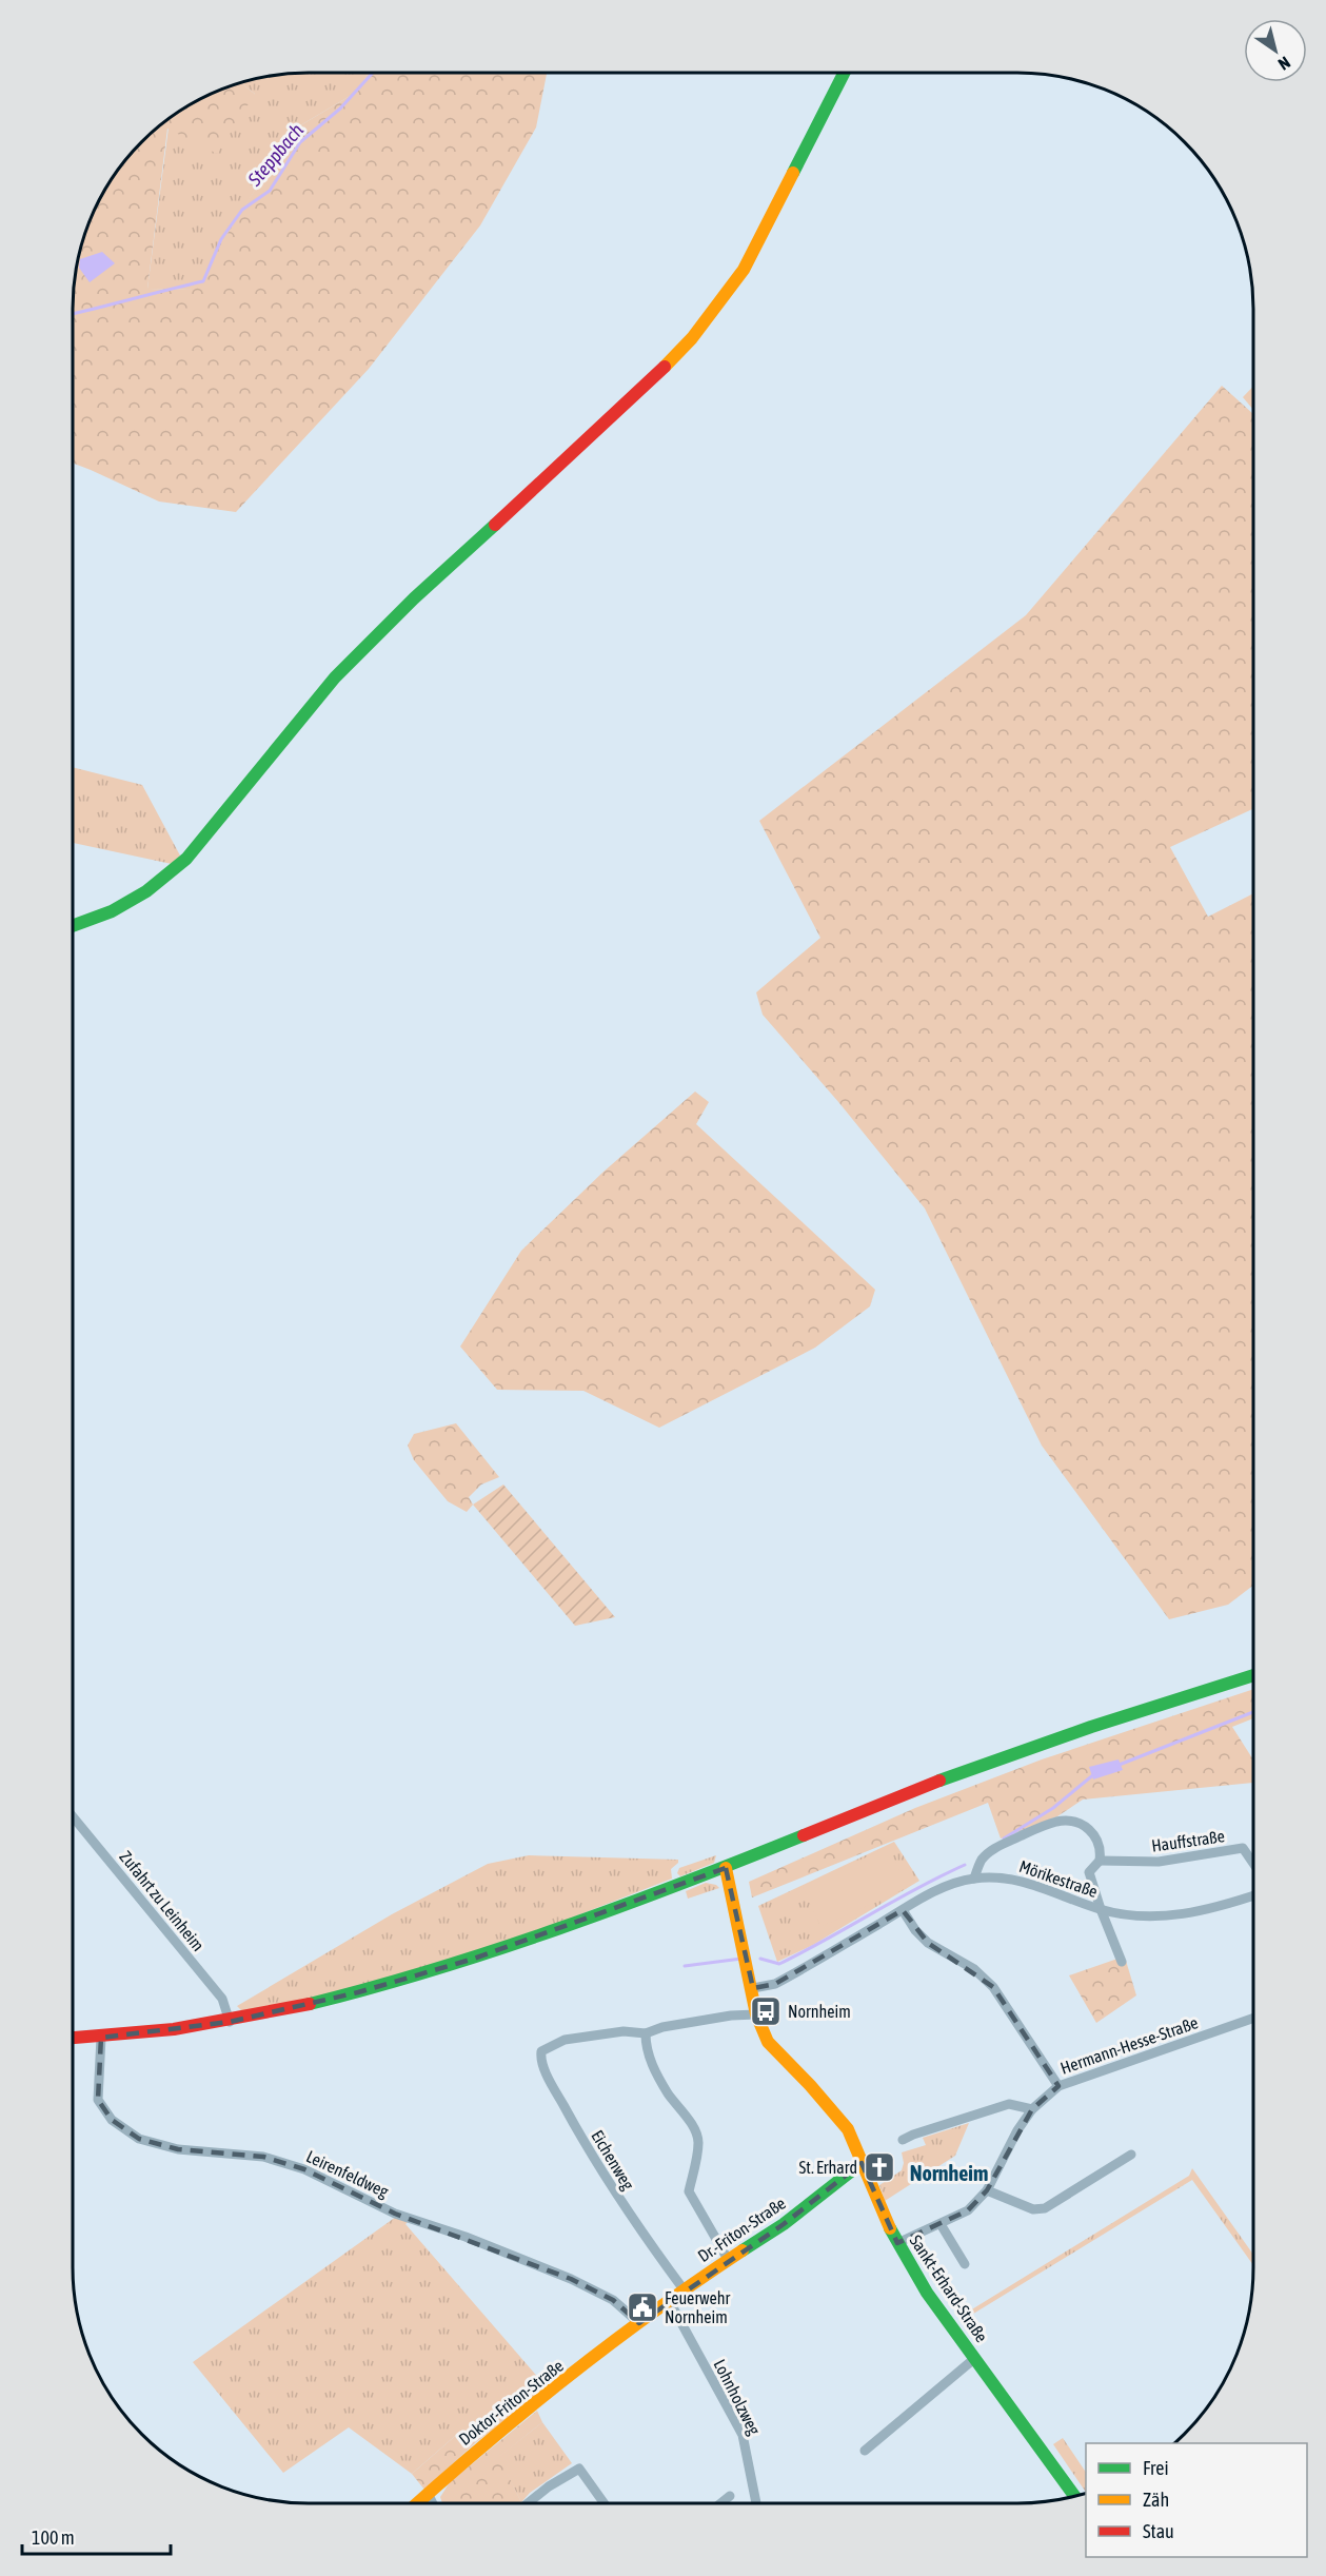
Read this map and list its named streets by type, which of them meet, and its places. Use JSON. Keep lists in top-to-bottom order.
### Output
{
  "streets": {
    "street": [
      "Hauffstraße",
      "Mörikestraße",
      "Zufahrt zu Leinheim",
      "Hermann-Hesse-Straße",
      "Eichenweg",
      "Leirenfeldweg",
      "Dr.-Friton-Straße",
      "Sankt-Erhard-Straße",
      "Lohnholzweg",
      "Doktor-Friton-Straße"
    ]
  },
  "crossings": [
    ["Mörikestraße", "Sankt-Erhard-Straße"],
    ["Hermann-Hesse-Straße", "Sankt-Erhard-Straße"],
    ["Eichenweg", "Dr.-Friton-Straße"],
    ["Leirenfeldweg", "Dr.-Friton-Straße"],
    ["Leirenfeldweg", "Doktor-Friton-Straße"],
    ["Dr.-Friton-Straße", "Sankt-Erhard-Straße"],
    ["Dr.-Friton-Straße", "Lohnholzweg"],
    ["Dr.-Friton-Straße", "Doktor-Friton-Straße"]
  ],
  "districts": ["Nornheim"],
  "water": ["Steppbach"],
  "places": {
    "bus stop": ["Nornheim"],
    "church": ["St. Erhard"],
    "public building": ["Feuerwehr Nornheim"]
  },
  "legend": ["Frei", "Zäh", "Stau"],
  "scale_bar": "100 m",
  "north": "bottom right"
}
